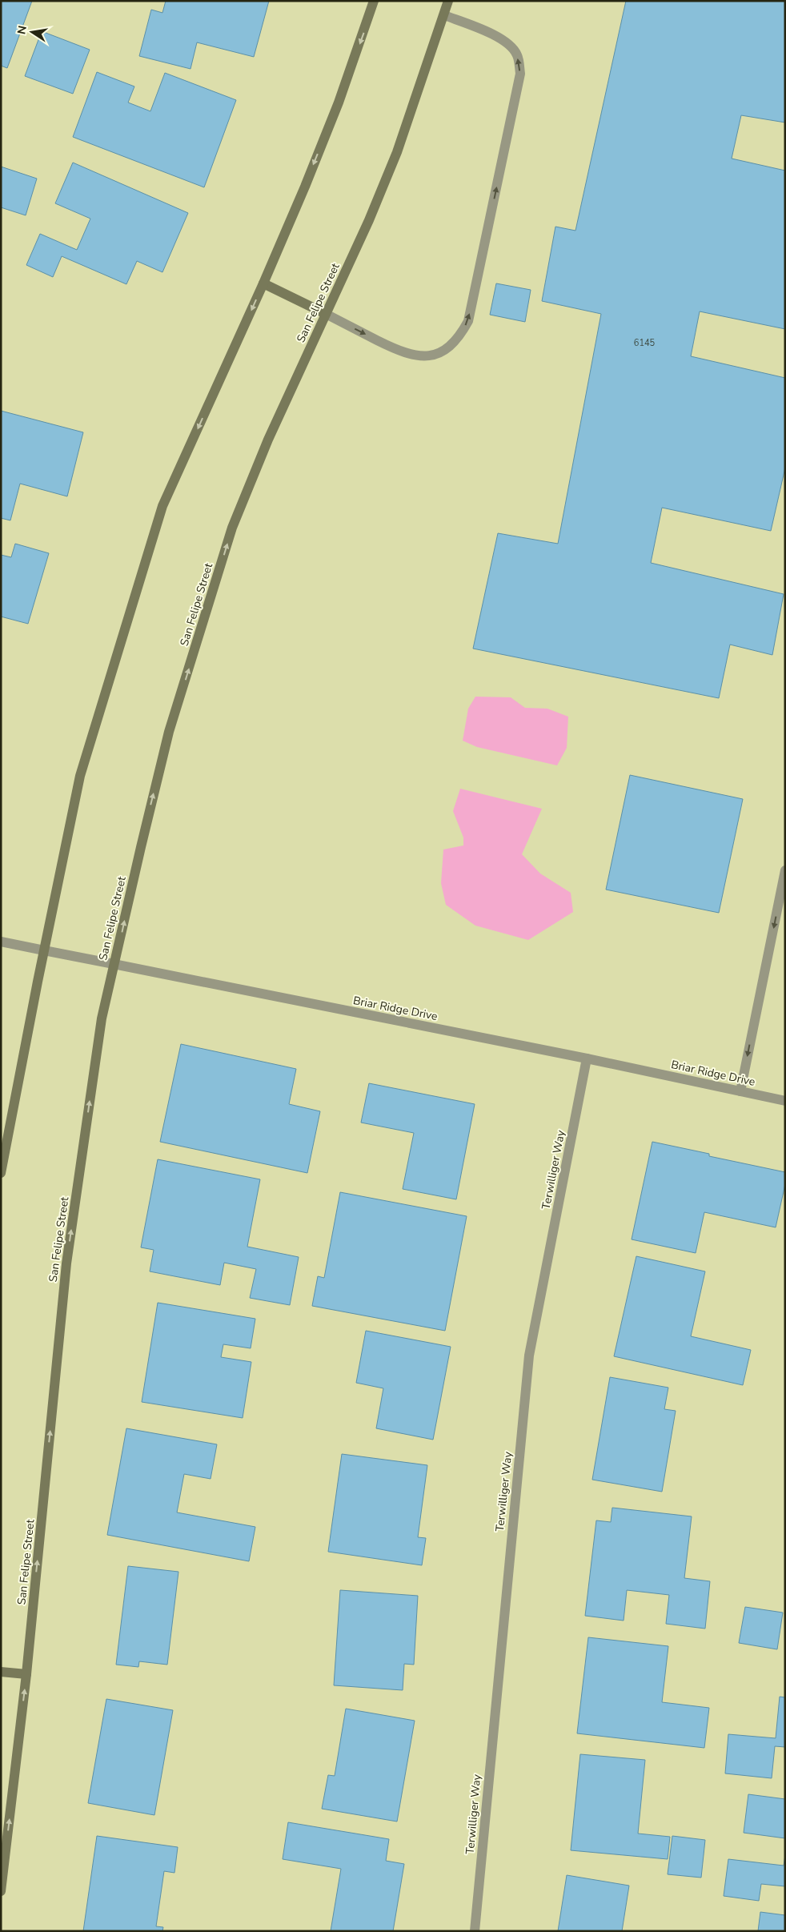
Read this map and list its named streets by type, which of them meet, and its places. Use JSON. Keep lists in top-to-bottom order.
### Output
{
  "streets": {
    "main road": ["San Felipe Street"],
    "street": ["Briar Ridge Drive", "Terwilliger Way"]
  },
  "crossings": [
    ["San Felipe Street", "Briar Ridge Drive"],
    ["Briar Ridge Drive", "Terwilliger Way"]
  ],
  "house_numbers": ["6145"],
  "north": "left"
}
